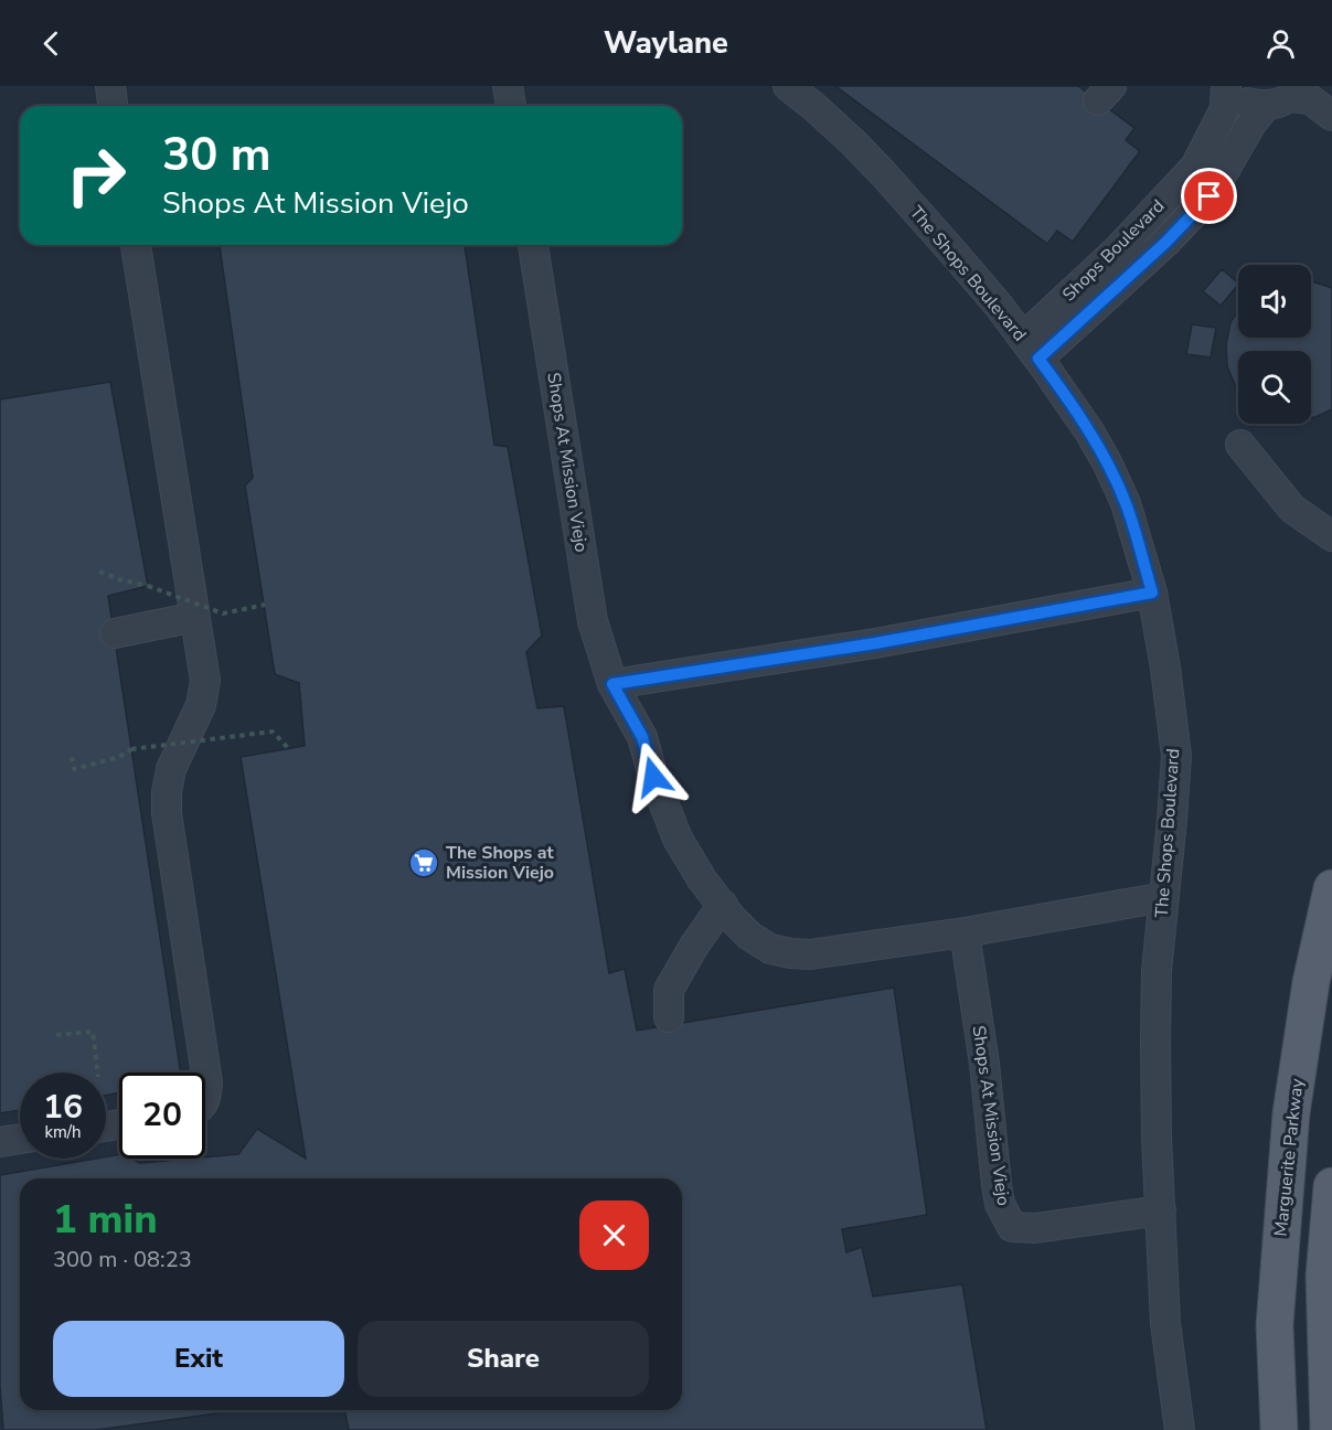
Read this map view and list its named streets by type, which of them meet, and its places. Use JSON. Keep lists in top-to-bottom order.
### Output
{
  "streets": {
    "main road": ["Marguerite Parkway"],
    "street": ["Shops Boulevard", "The Shops Boulevard", "Shops At Mission Viejo"]
  },
  "crossings": [
    ["Shops Boulevard", "The Shops Boulevard"],
    ["The Shops Boulevard", "Shops At Mission Viejo"]
  ],
  "places": {
    "supermarket": ["The Shops at Mission Viejo"]
  },
  "page": {
    "header": "Waylane",
    "turn": ["30 m", "Shops At Mission Viejo"],
    "speed": "16 km/h",
    "limit": "20",
    "heading": ["1 min", "300 m · 08:23"],
    "buttons": ["Exit", "Share"]
  }
}
